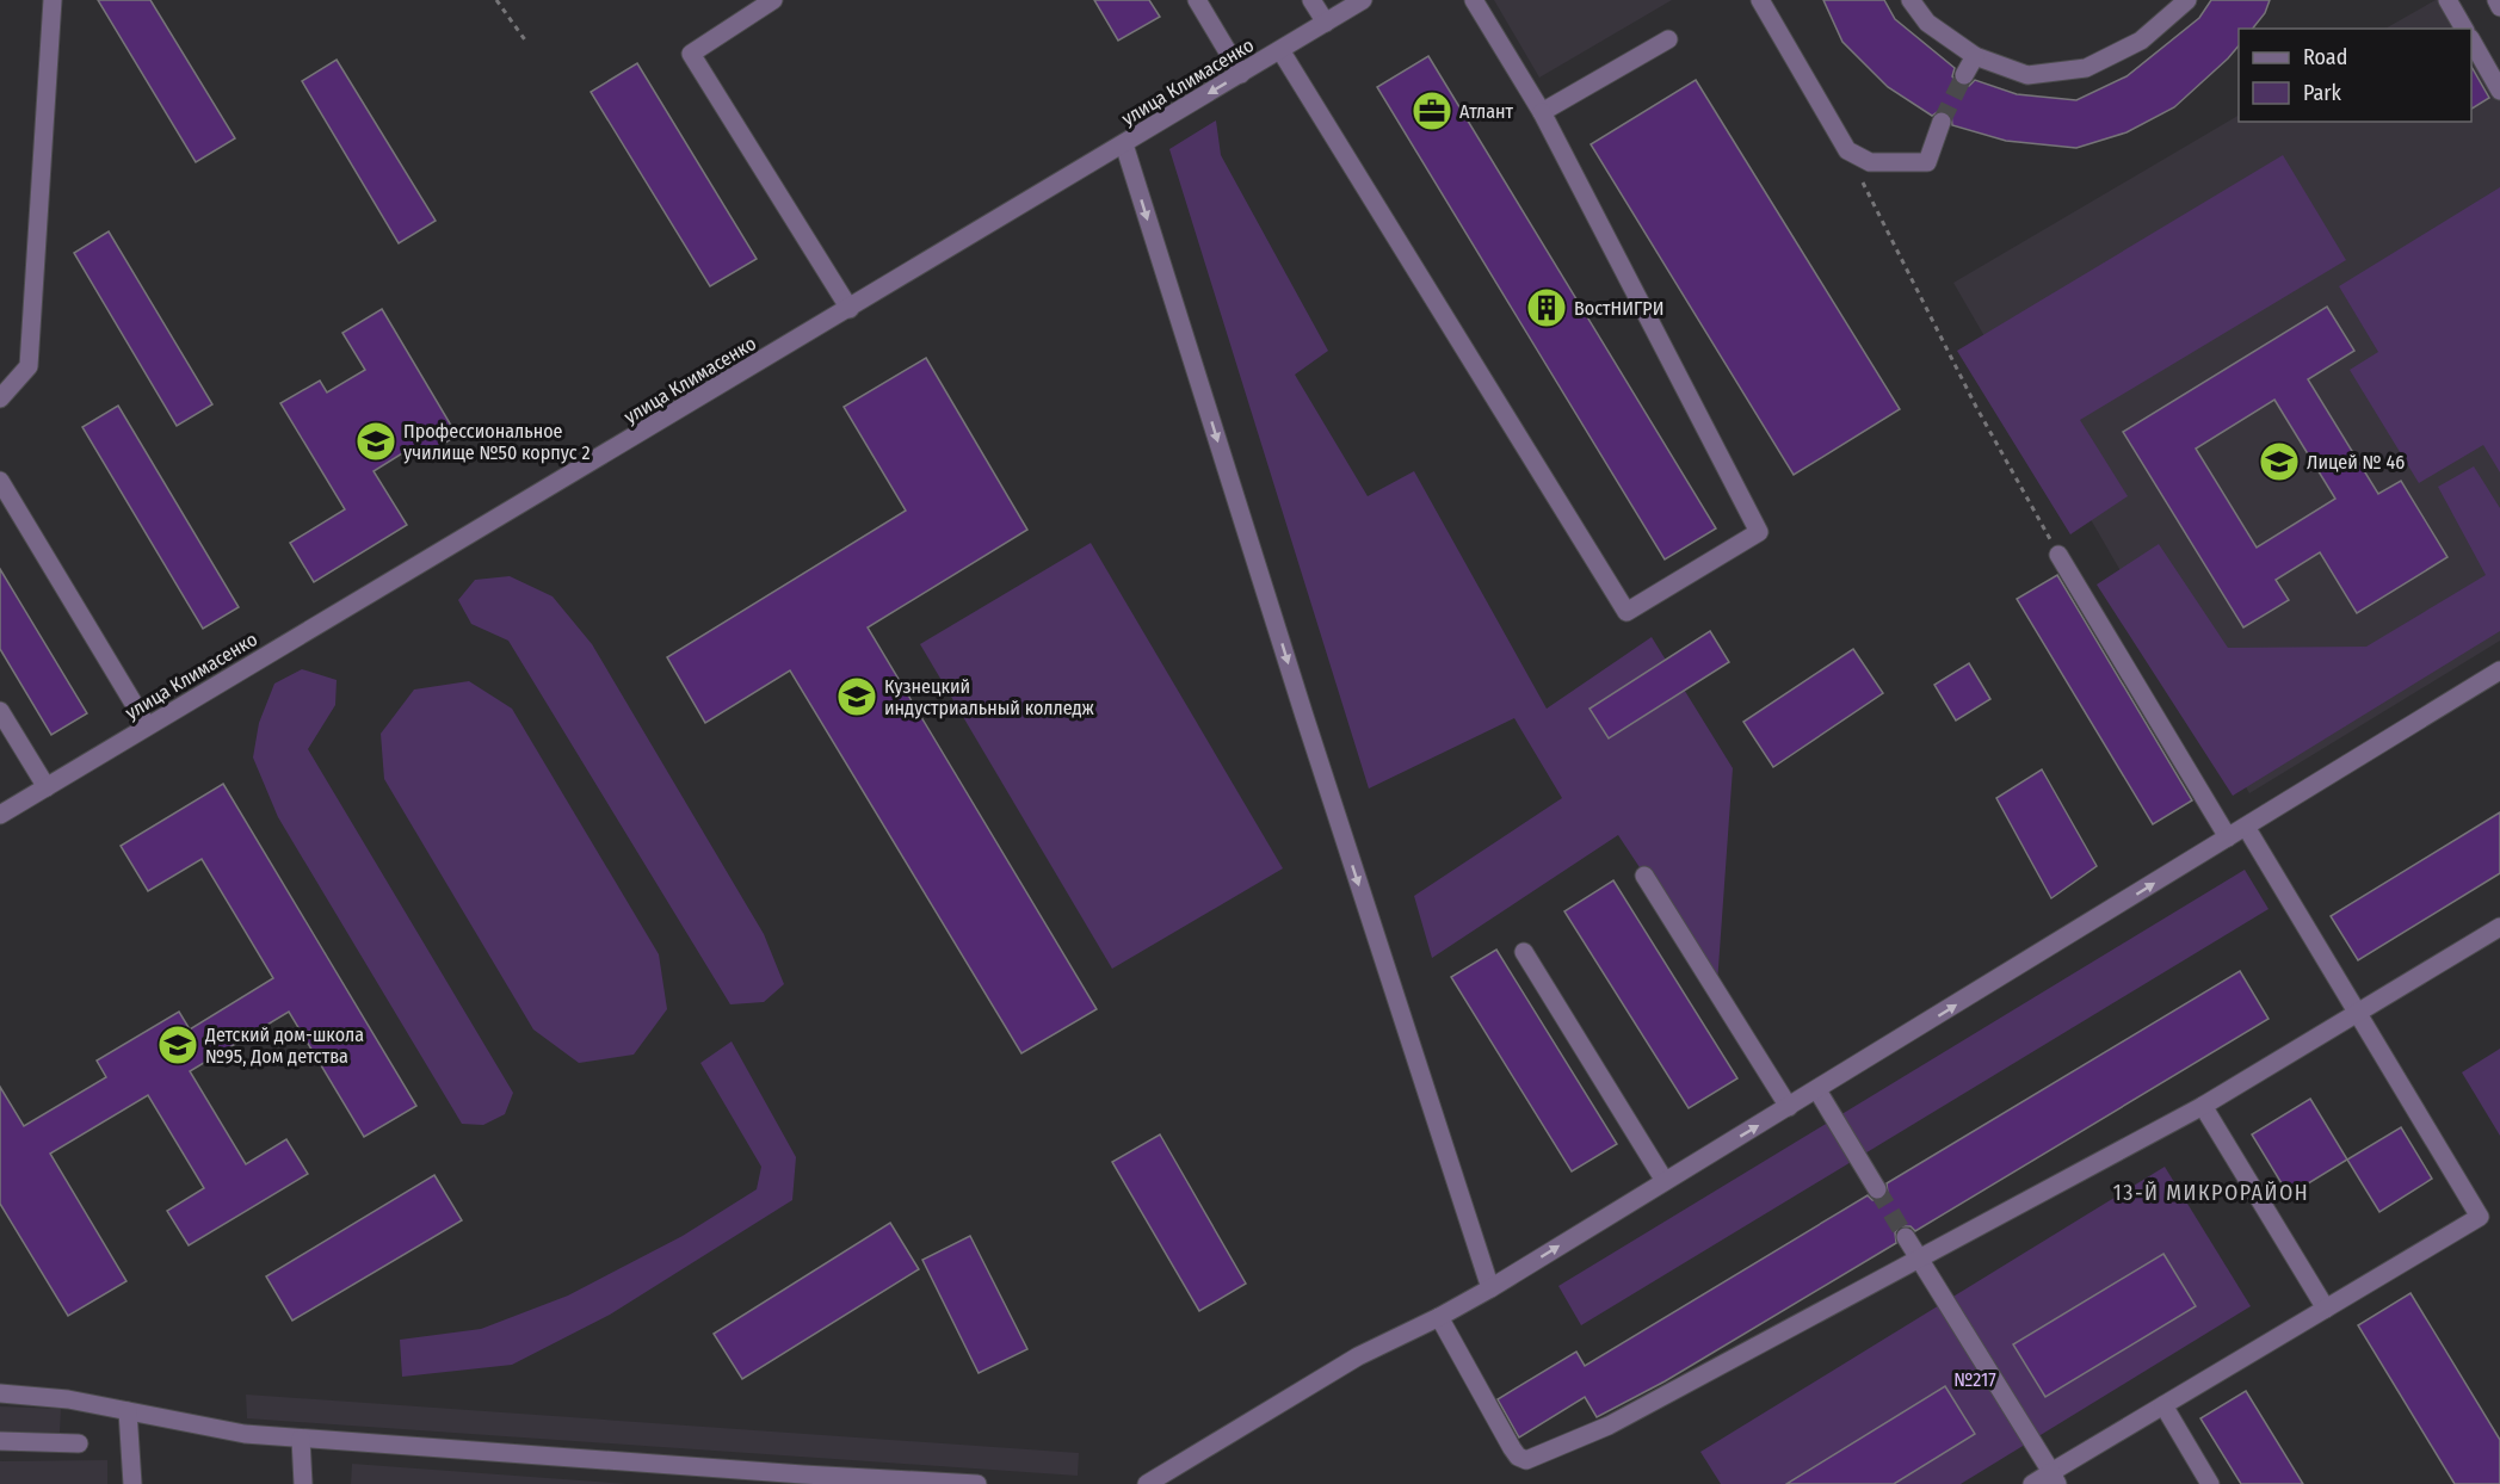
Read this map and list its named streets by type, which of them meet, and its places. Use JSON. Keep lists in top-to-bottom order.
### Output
{
  "streets": {
    "street": ["улица Климасенко"]
  },
  "districts": ["13-Й МИКРОРАЙОН"],
  "parks": ["№217"],
  "places": {
    "office": ["Атлант"],
    "building": ["ВостНИГРИ"],
    "school or university": [
      "Профессиональное училище №50 корпус 2",
      "Лицей № 46",
      "Кузнецкий индустриальный колледж",
      "Детский дом-школа №95, Дом детства"
    ]
  },
  "legend": ["Road", "Park"]
}
